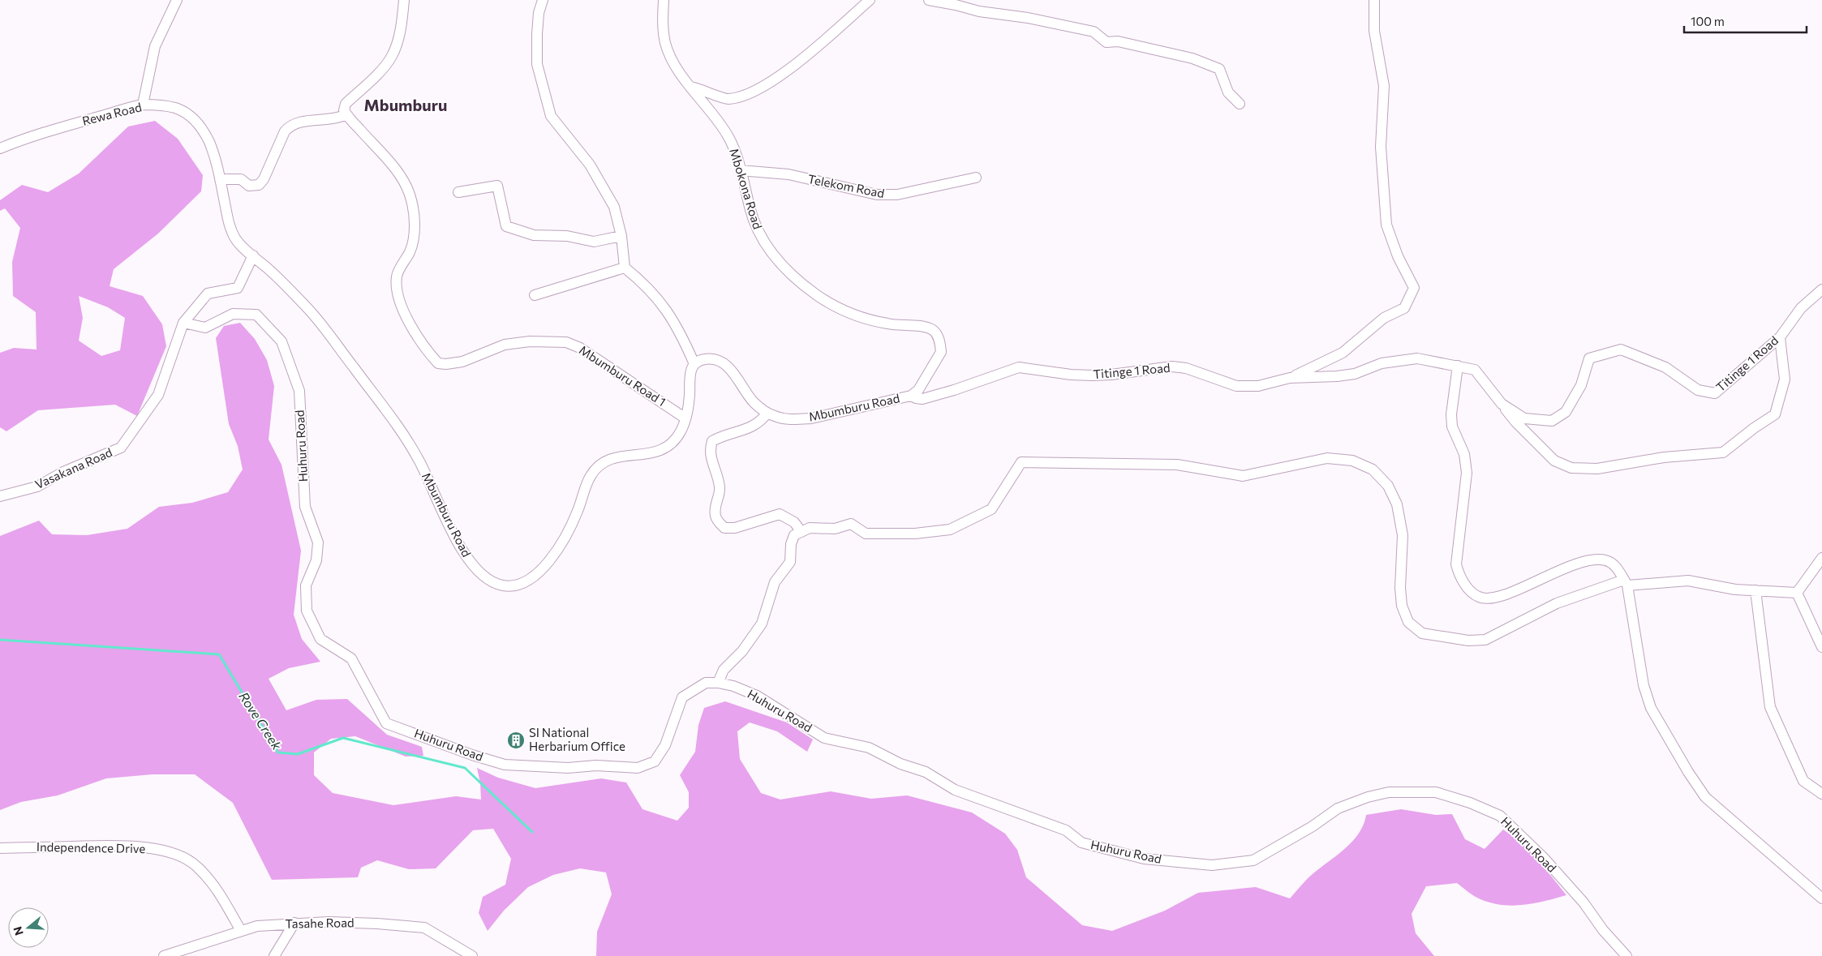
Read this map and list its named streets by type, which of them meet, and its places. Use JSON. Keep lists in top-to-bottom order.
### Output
{
  "streets": {
    "street": [
      "Rewa Road",
      "Telekom Road",
      "Mbokona Road",
      "Titinge 1 Road",
      "Mbumburu Road 1",
      "Mbumburu Road",
      "Huhuru Road",
      "Vasakana Road",
      "Independence Drive",
      "Tasahe Road"
    ]
  },
  "crossings": [
    ["Rewa Road", "Mbumburu Road"],
    ["Rewa Road", "Vasakana Road"],
    ["Telekom Road", "Mbokona Road"],
    ["Mbokona Road", "Titinge 1 Road"],
    ["Mbokona Road", "Mbumburu Road"],
    ["Titinge 1 Road", "Mbumburu Road"],
    ["Mbumburu Road 1", "Mbumburu Road"],
    ["Mbumburu Road", "Vasakana Road"],
    ["Huhuru Road", "Vasakana Road"],
    ["Independence Drive", "Tasahe Road"]
  ],
  "districts": ["Mbumburu"],
  "water": ["Rove Creek"],
  "places": {
    "building": ["SI National Herbarium Office"]
  },
  "scale_bar": "100 m",
  "north": "left"
}
